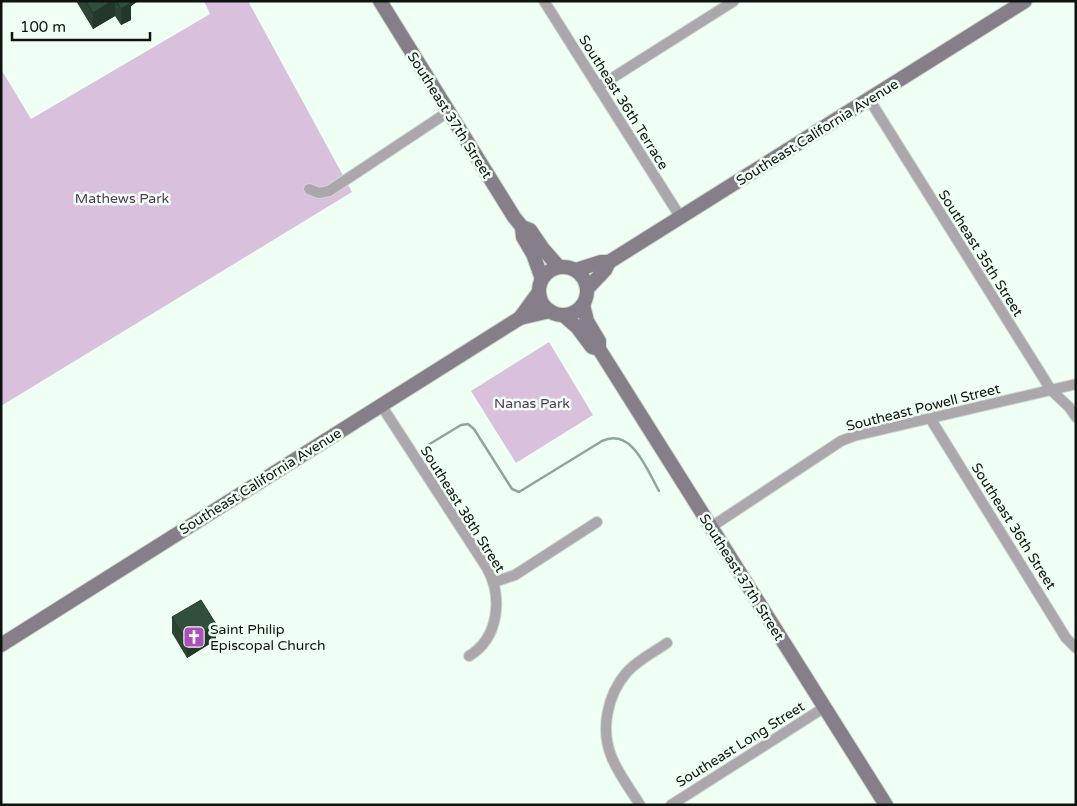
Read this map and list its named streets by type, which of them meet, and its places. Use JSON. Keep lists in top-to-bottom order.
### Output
{
  "streets": {
    "main road": ["Southeast 37th Street", "Southeast California Avenue"],
    "street": [
      "Southeast 36th Terrace",
      "Southeast 35th Street",
      "Southeast Powell Street",
      "Southeast 38th Street",
      "Southeast 36th Street",
      "Southeast Long Street"
    ]
  },
  "crossings": [
    ["Southeast 36th Terrace", "Southeast California Avenue"],
    ["Southeast 37th Street", "Southeast California Avenue"],
    ["Southeast 37th Street", "Southeast Powell Street"],
    ["Southeast 37th Street", "Southeast Long Street"],
    ["Southeast California Avenue", "Southeast 35th Street"],
    ["Southeast California Avenue", "Southeast 38th Street"],
    ["Southeast 35th Street", "Southeast Powell Street"],
    ["Southeast Powell Street", "Southeast 36th Street"]
  ],
  "parks": ["Mathews Park", "Nanas Park"],
  "places": {
    "church": ["Saint Philip Episcopal Church"]
  },
  "scale_bar": "100 m"
}
